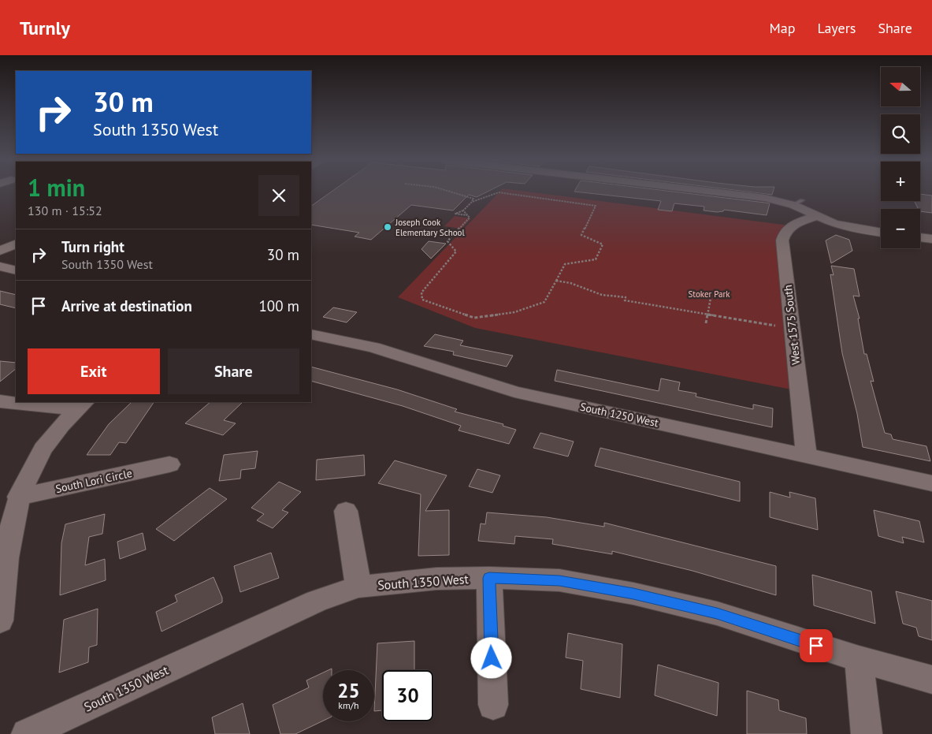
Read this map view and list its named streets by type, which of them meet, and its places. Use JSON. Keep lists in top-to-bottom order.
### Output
{
  "streets": {
    "street": [
      "West 1575 South",
      "South 1250 West",
      "South Lori Circle",
      "South 1350 West"
    ]
  },
  "crossings": [
    ["West 1575 South", "South 1250 West"]
  ],
  "parks": ["Stoker Park"],
  "places": ["Joseph Cook Elementary School"],
  "north": "left",
  "page": {
    "header": "Turnly",
    "nav": ["Map", "Layers", "Share"],
    "map_buttons": ["+", "−"],
    "turn": ["30 m", "South 1350 West"],
    "heading": ["1 min", "130 m · 15:52"],
    "list": [
      {
        "name": "Turn right",
        "note": "South 1350 West",
        "value": "30 m"
      },
      {
        "name": "Arrive at destination",
        "value": "100 m"
      }
    ],
    "buttons": ["Exit", "Share"],
    "speed": "25 km/h",
    "limit": "30"
  }
}
